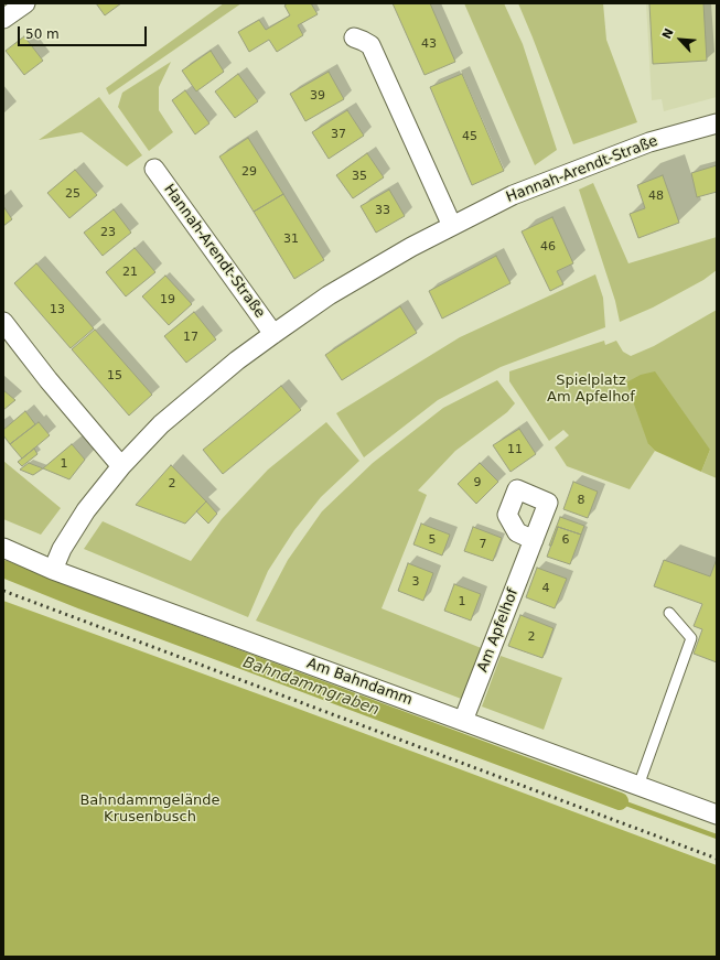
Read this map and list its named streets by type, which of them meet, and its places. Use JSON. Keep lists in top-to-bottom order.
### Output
{
  "streets": {
    "street": ["Hannah-Arendt-Straße", "Am Apfelhof", "Am Bahndamm"]
  },
  "crossings": [
    ["Hannah-Arendt-Straße", "Am Bahndamm"],
    ["Am Apfelhof", "Am Bahndamm"]
  ],
  "water": ["Bahndammgraben"],
  "parks": ["Spielplatz Am Apfelhof", "Bahndammgelände Krusenbusch"],
  "house_numbers": [
    "43",
    "39",
    "37",
    "45",
    "29",
    "35",
    "25",
    "48",
    "33",
    "23",
    "31",
    "46",
    "21",
    "19",
    "13",
    "17",
    "15",
    "11",
    "1",
    "9",
    "2",
    "8",
    "5",
    "6",
    "7",
    "3",
    "4",
    "1",
    "2"
  ],
  "scale_bar": "50 m",
  "north": "top left"
}
